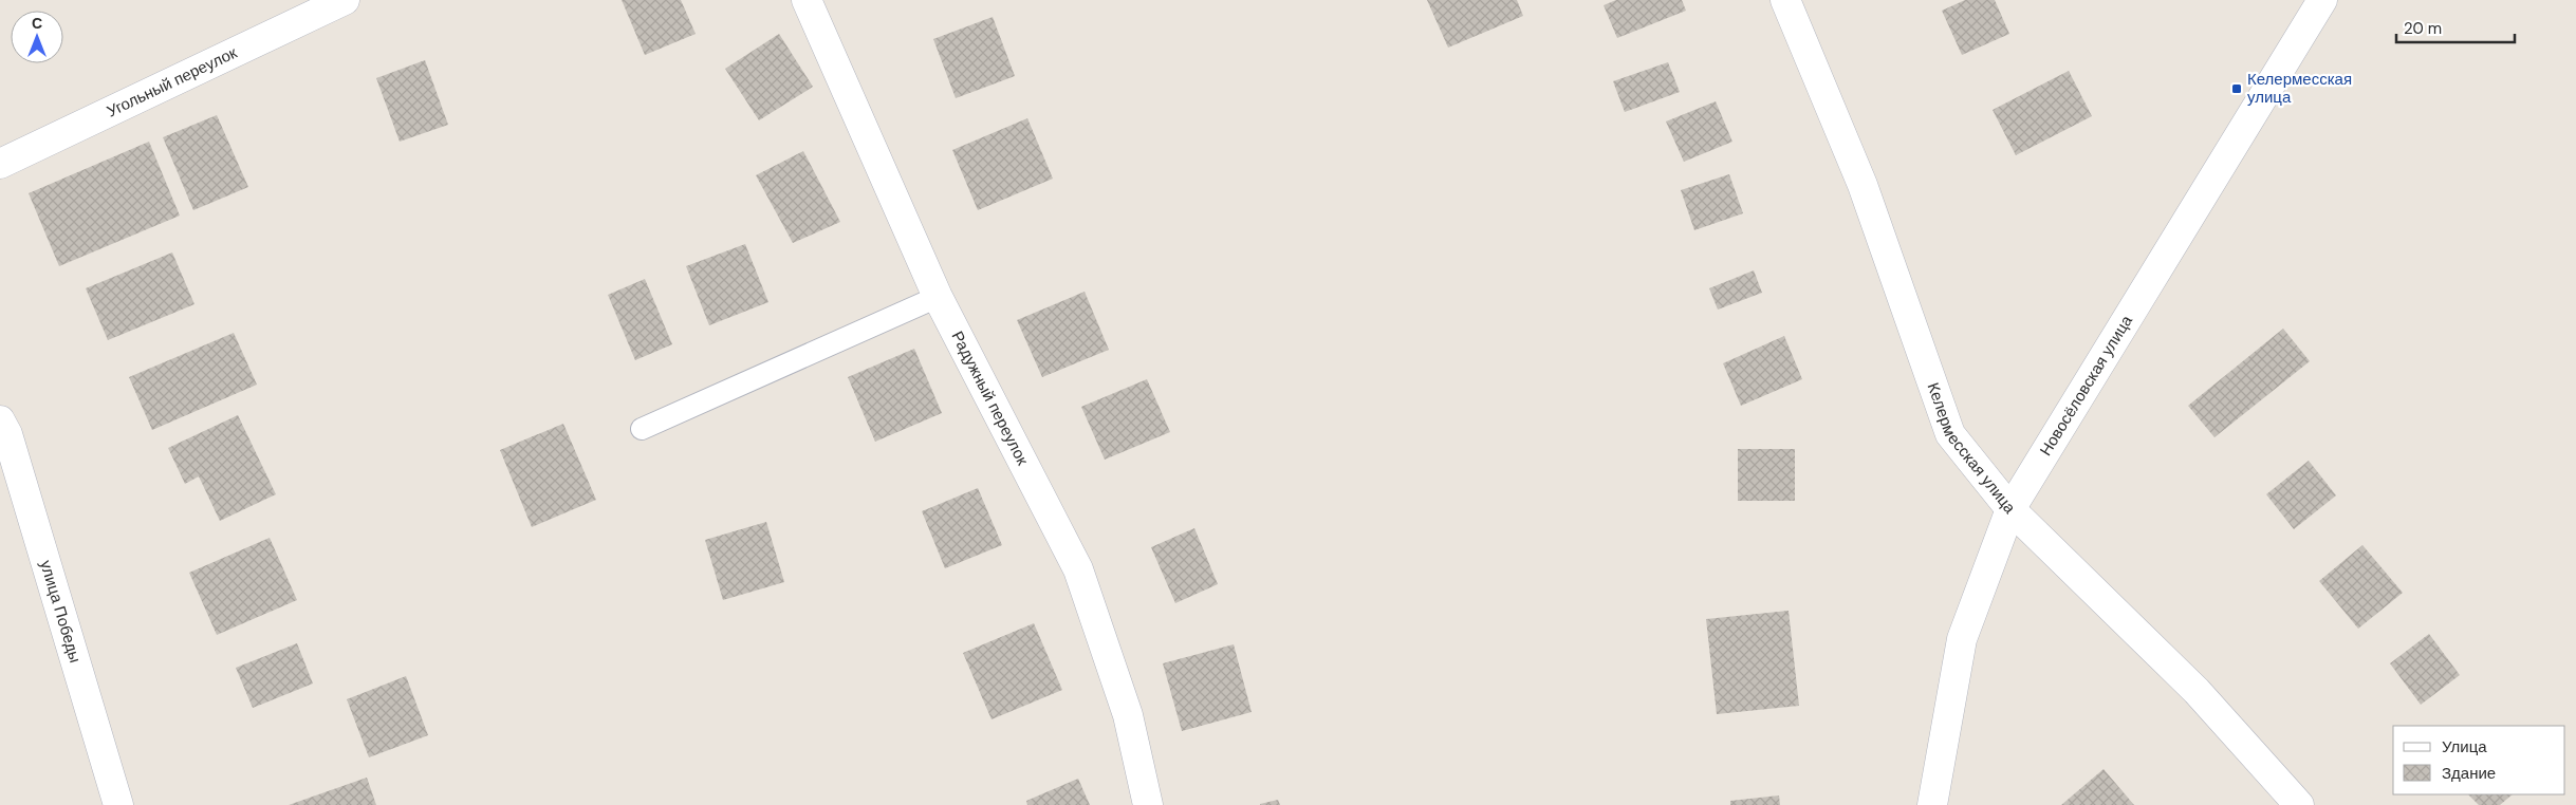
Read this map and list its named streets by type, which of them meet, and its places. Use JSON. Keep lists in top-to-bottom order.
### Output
{
  "streets": {
    "street": [
      "Угольный переулок",
      "Новосёловская улица",
      "Радужный переулок",
      "Келермесская улица",
      "улица Победы"
    ]
  },
  "crossings": [
    ["Новосёловская улица", "Келермесская улица"]
  ],
  "places": {
    "transit": ["Келермесская улица"]
  },
  "legend": ["Улица", "Здание"],
  "scale_bar": "20 m",
  "north": "top"
}
